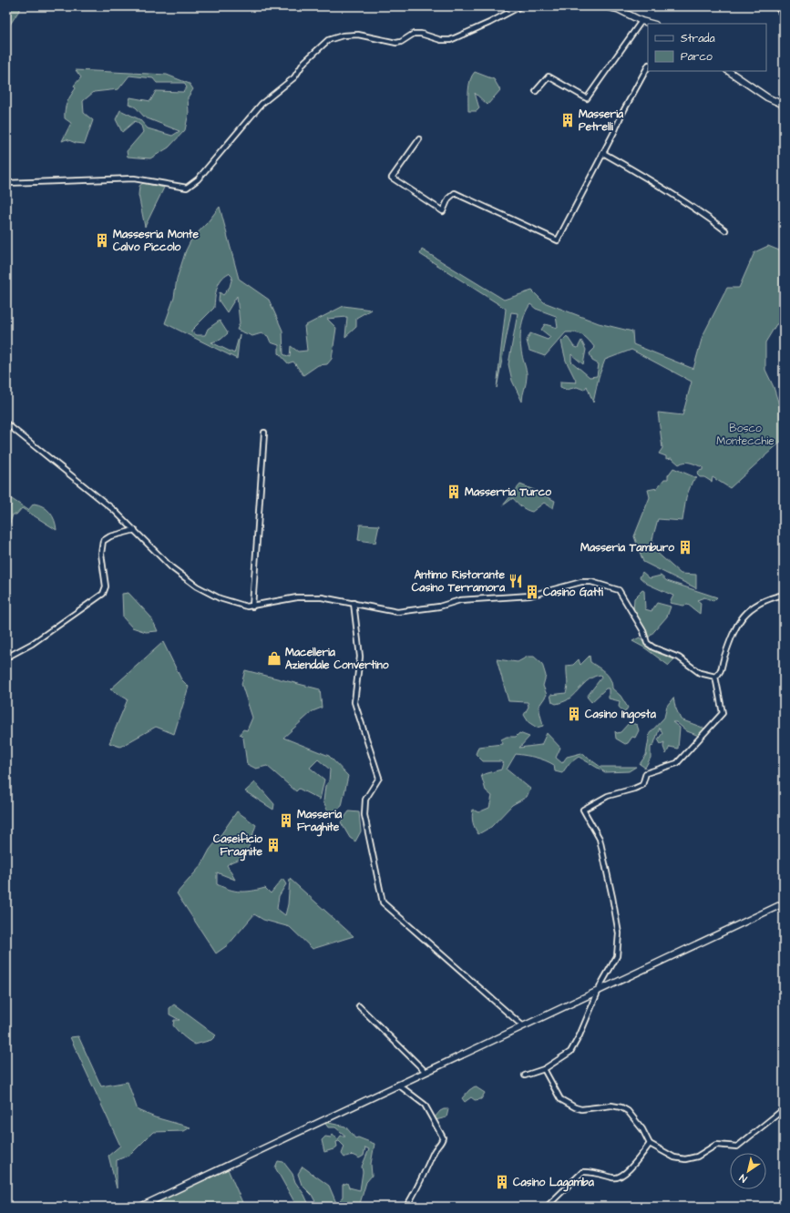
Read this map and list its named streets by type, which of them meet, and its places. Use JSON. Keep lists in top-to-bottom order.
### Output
{
  "parks": ["Bosco Montecchie"],
  "places": {
    "building": [
      "Masseria Petrelli",
      "Massesria Monte Calvo Piccolo",
      "Masserria Turco",
      "Masseria Tamburo",
      "Casino Gatti",
      "Casino Ingosta",
      "Masseria Fraghite",
      "Caseificio Fragnite",
      "Casino Lagamba"
    ],
    "restaurant": ["Antimo Ristorante Casino Terramora"],
    "shop": ["Macelleria Aziendale Convertino"]
  },
  "legend": ["Strada", "Parco"],
  "north": "bottom left"
}
